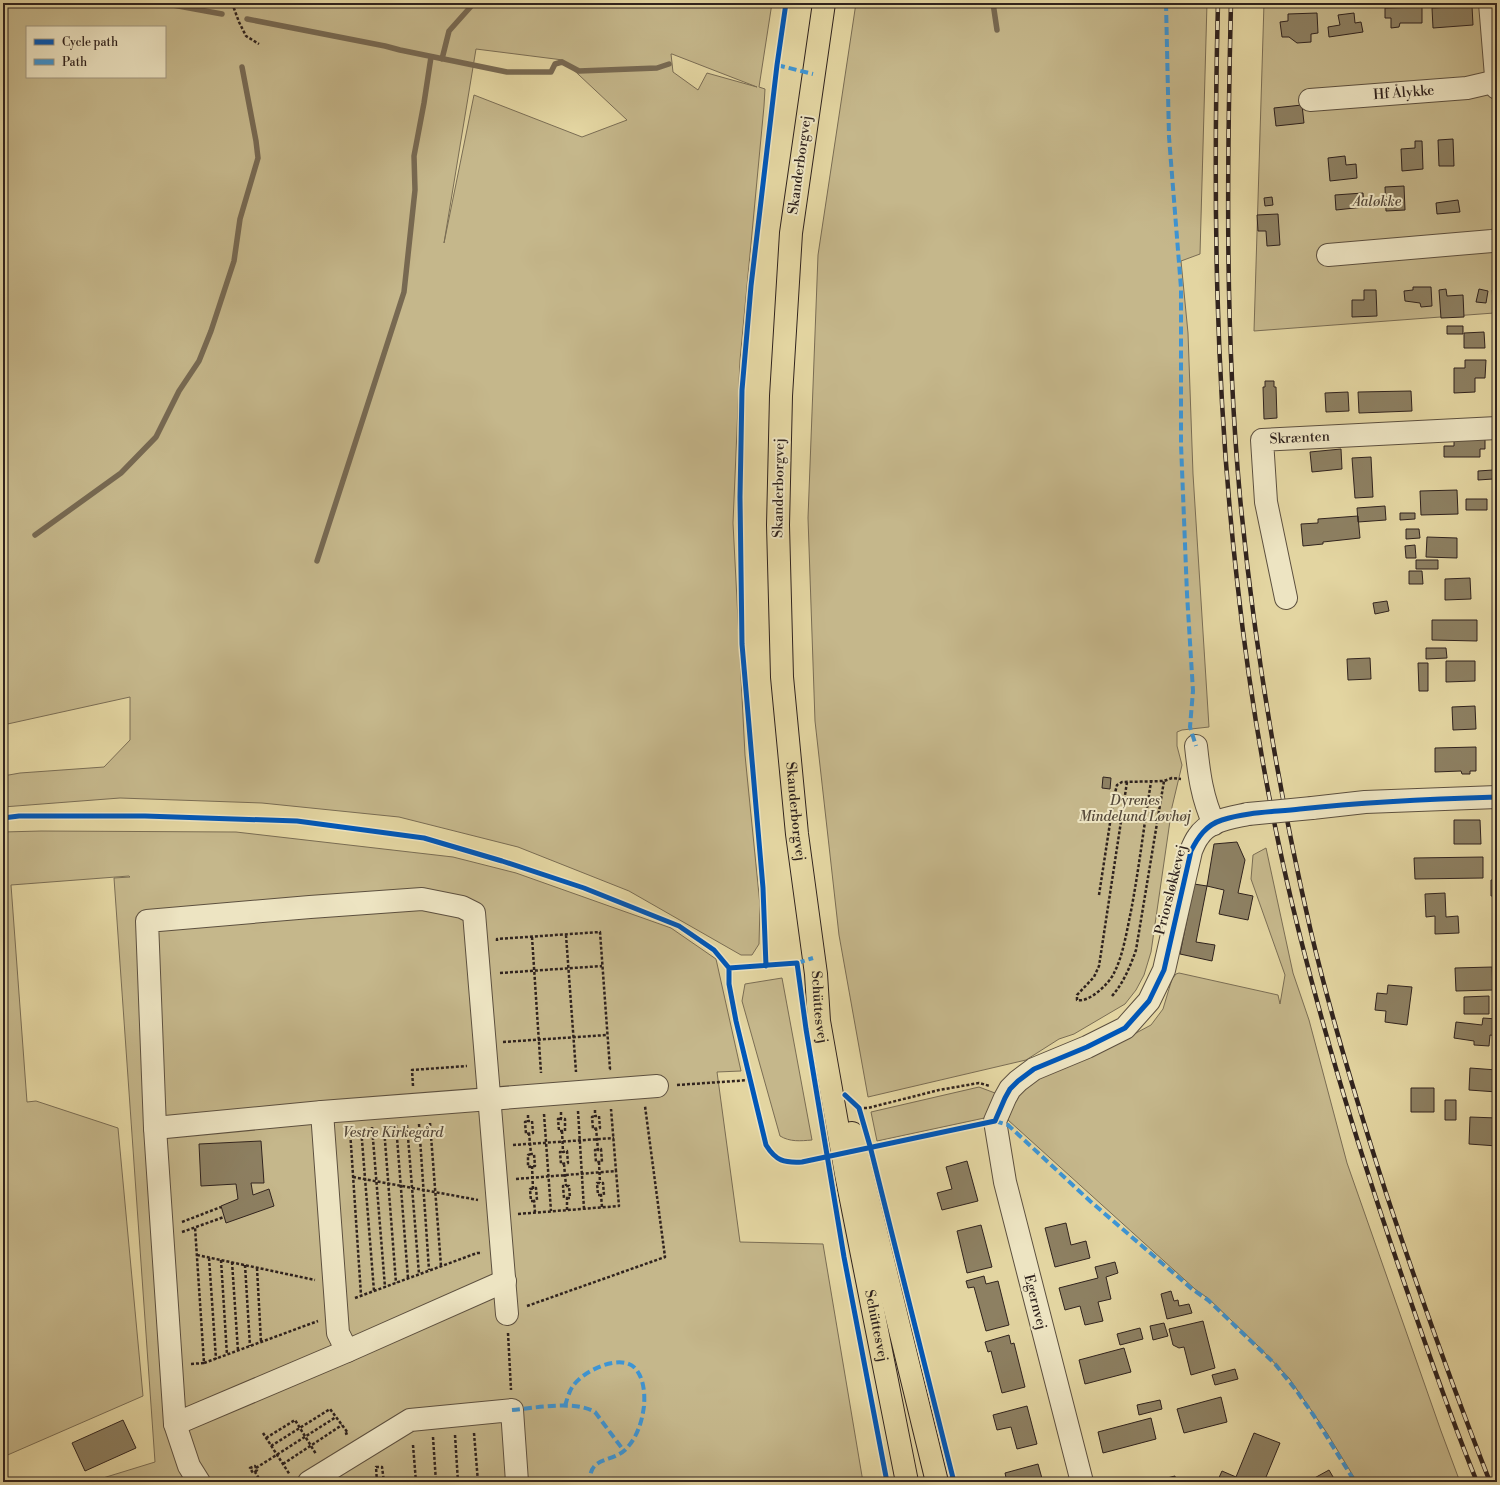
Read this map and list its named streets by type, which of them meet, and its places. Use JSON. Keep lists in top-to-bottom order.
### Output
{
  "streets": {
    "main road": ["Skanderborgvej", "Schüttesvej"],
    "street": [
      "Hf Ålykke",
      "Skrænten",
      "Priorsløkkevej",
      "Egernvej"
    ]
  },
  "crossings": [
    ["Skanderborgvej", "Schüttesvej"],
    ["Priorsløkkevej", "Egernvej"]
  ],
  "parks": ["Aaløkke", "Dyrenes Mindelund Løvhøj", "Vestre Kirkegård"],
  "legend": ["Cycle path", "Path"]
}
